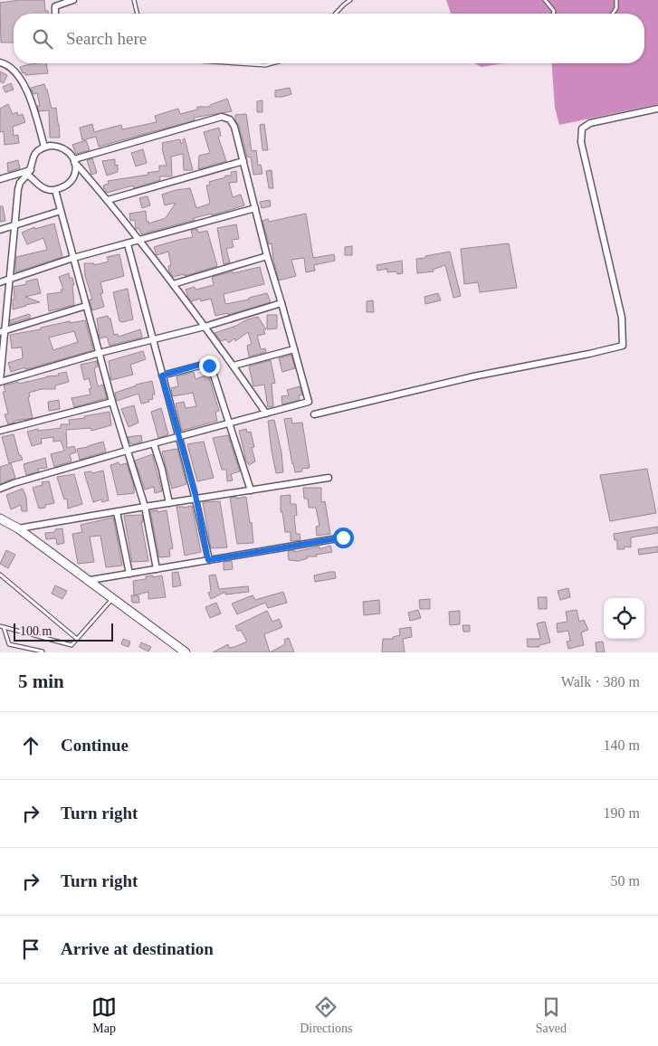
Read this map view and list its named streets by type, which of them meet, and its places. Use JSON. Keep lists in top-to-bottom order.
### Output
{
  "scale_bar": "100 m",
  "page": {
    "search": "Search here",
    "scale": "100 m",
    "heading": ["5 min", "Walk · 380 m"],
    "list": [
      ["Continue", "140 m"],
      ["Turn right", "190 m"],
      ["Turn right", "50 m"],
      "Arrive at destination"
    ],
    "nav": ["Map", "Directions", "Saved"]
  }
}
